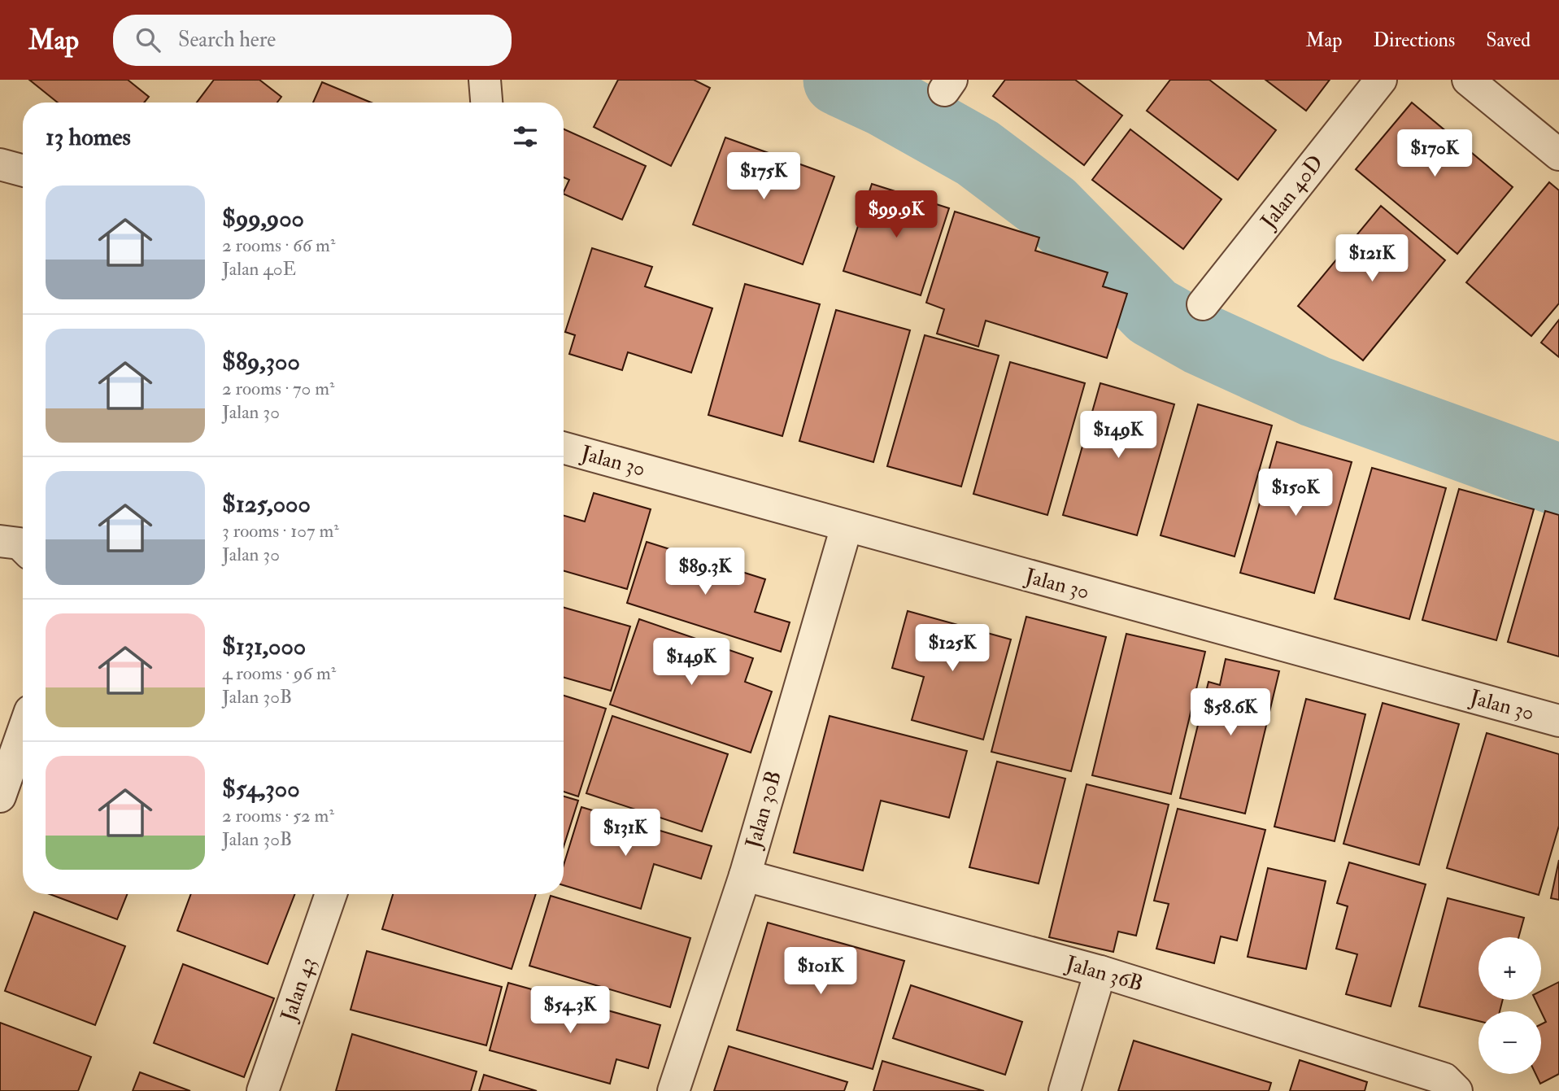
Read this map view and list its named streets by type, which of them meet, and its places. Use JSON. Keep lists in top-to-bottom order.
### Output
{
  "streets": {
    "street": [
      "Jalan 40D",
      "Jalan 30",
      "Jalan 30B",
      "Jalan 36B",
      "Jalan 43"
    ]
  },
  "crossings": [
    ["Jalan 30", "Jalan 30B"],
    ["Jalan 30B", "Jalan 36B"]
  ],
  "page": {
    "header": "Map",
    "search": "Search here",
    "nav": ["Map", "Directions", "Saved"],
    "heading": "13 homes",
    "price": [
      "$170K",
      "$175K",
      "$99.9K",
      "$121K",
      "$149K",
      "$150K",
      "$89.3K",
      "$125K",
      "$149K",
      "$58.6K",
      "$131K",
      "$101K",
      "$54.3K"
    ],
    "list": [
      {
        "name": "$99,900",
        "note": "2 rooms · 66 m² · Jalan 40E"
      },
      {
        "name": "$89,300",
        "note": "2 rooms · 70 m² · Jalan 30"
      },
      {
        "name": "$125,000",
        "note": "3 rooms · 107 m² · Jalan 30"
      },
      {
        "name": "$131,000",
        "note": "4 rooms · 96 m² · Jalan 30B"
      },
      {
        "name": "$54,300",
        "note": "2 rooms · 52 m² · Jalan 30B"
      }
    ],
    "map_buttons": ["+", "−"]
  }
}
